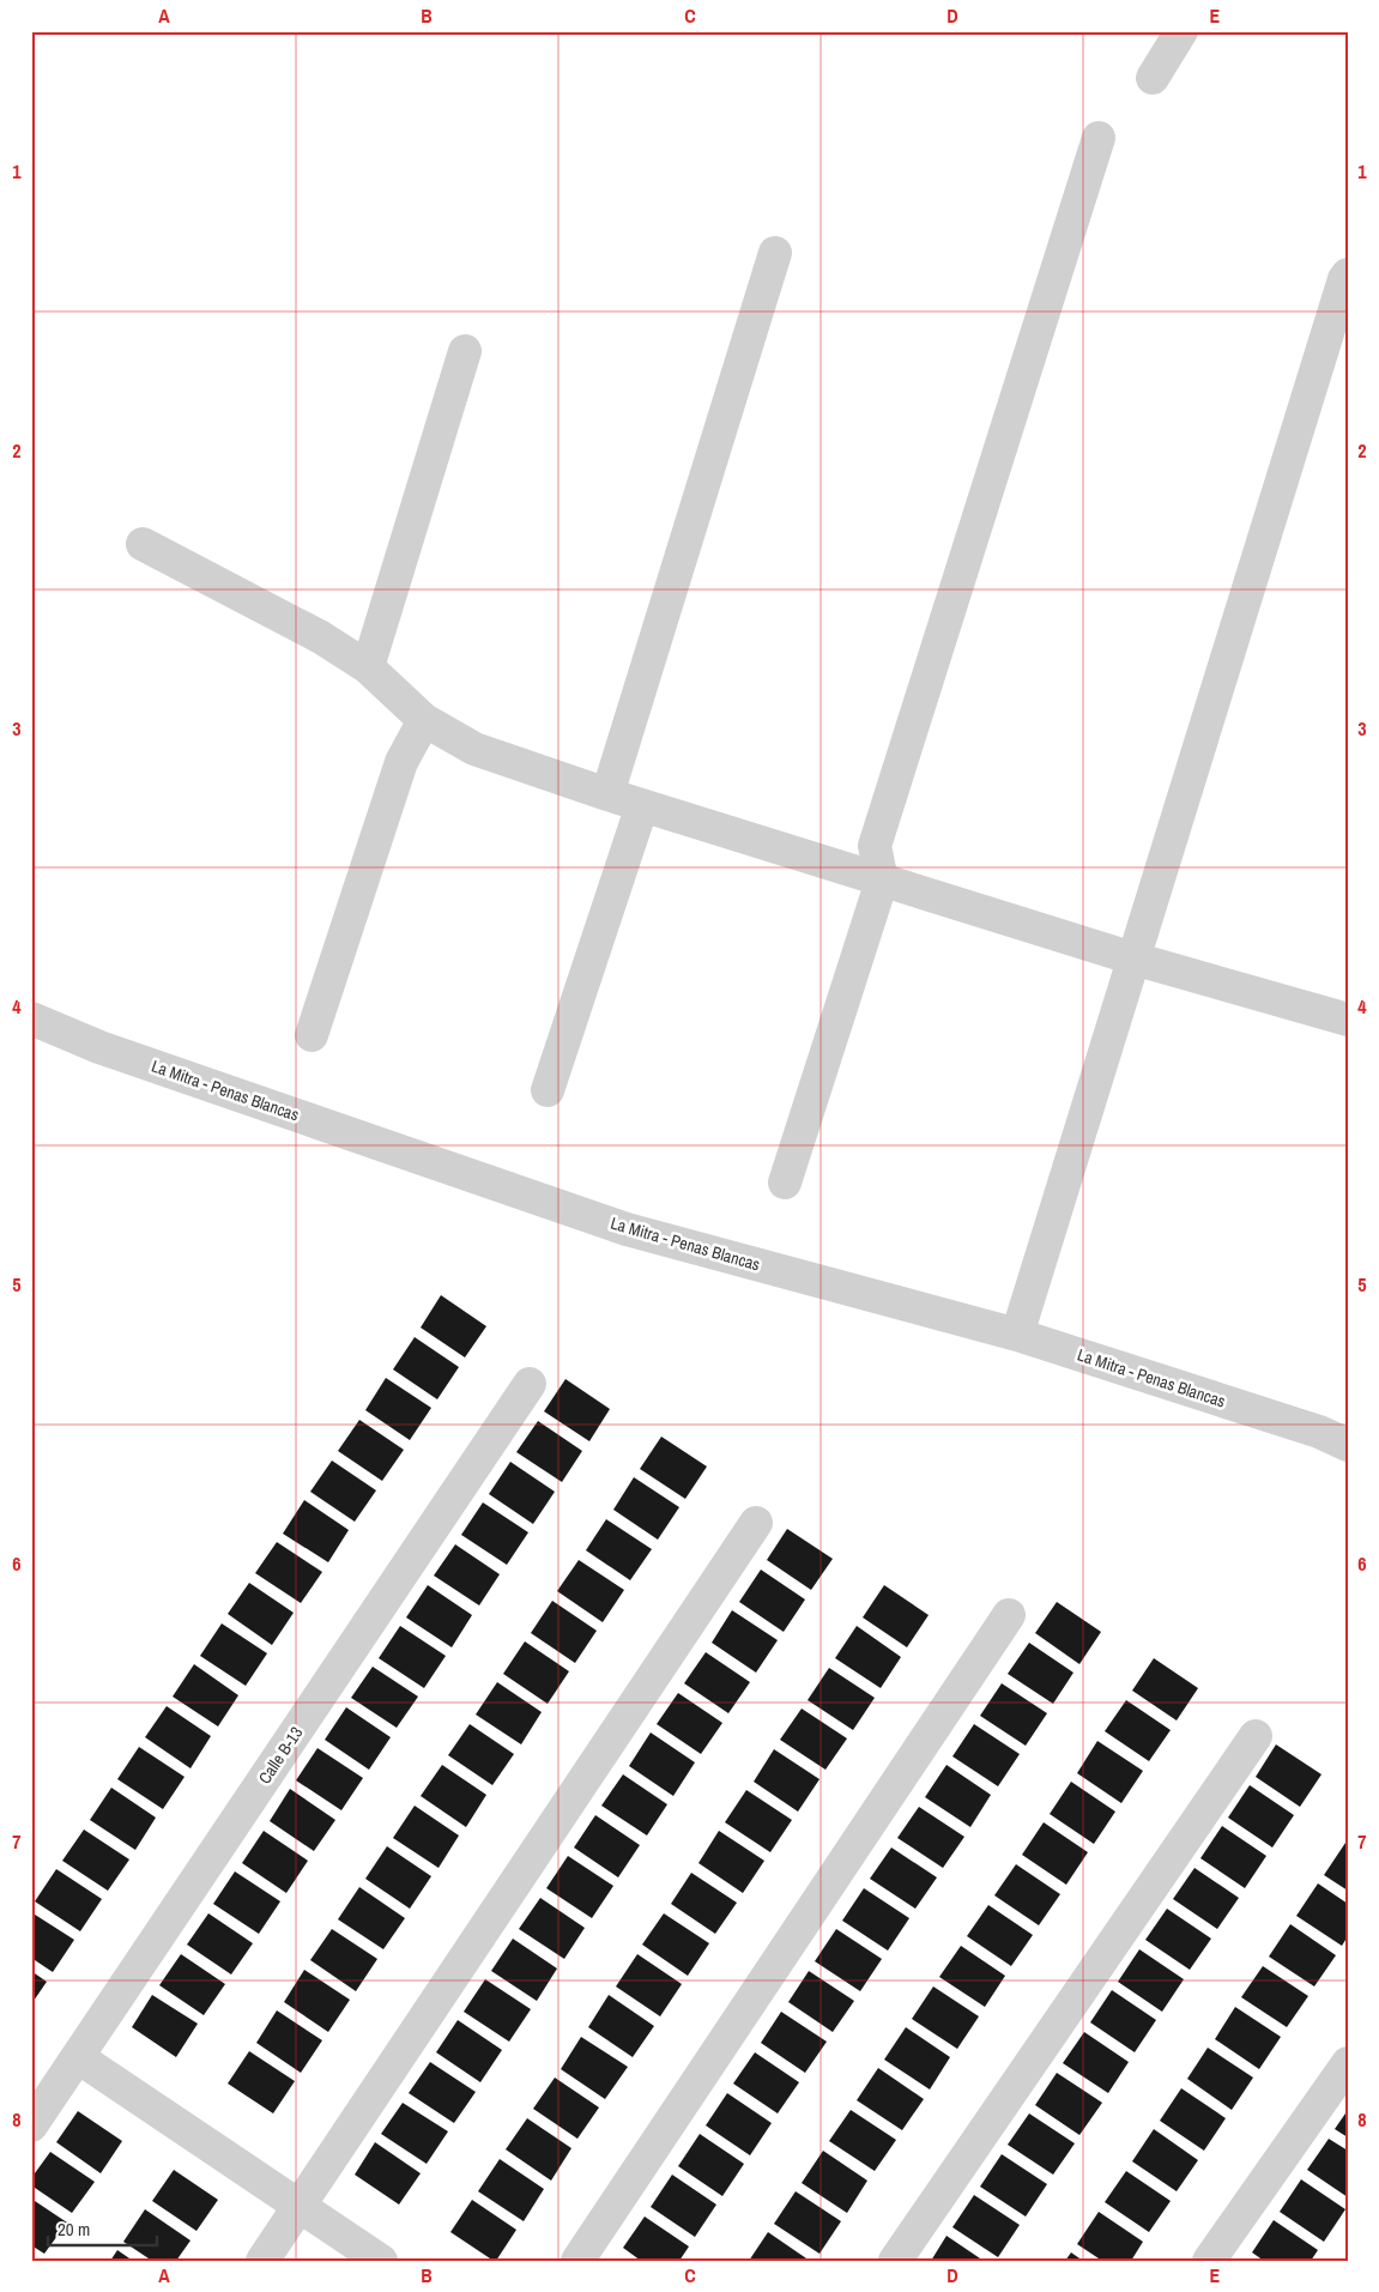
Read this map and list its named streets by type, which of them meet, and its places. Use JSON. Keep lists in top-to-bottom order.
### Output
{
  "streets": {
    "street": ["La Mitra - Penas Blancas", "Calle B-13"]
  },
  "scale_bar": "20 m",
  "grid": {
    "columns": [
      "A",
      "B",
      "C",
      "D",
      "E"
    ],
    "rows": [
      "1",
      "2",
      "3",
      "4",
      "5",
      "6",
      "7",
      "8"
    ]
  }
}
